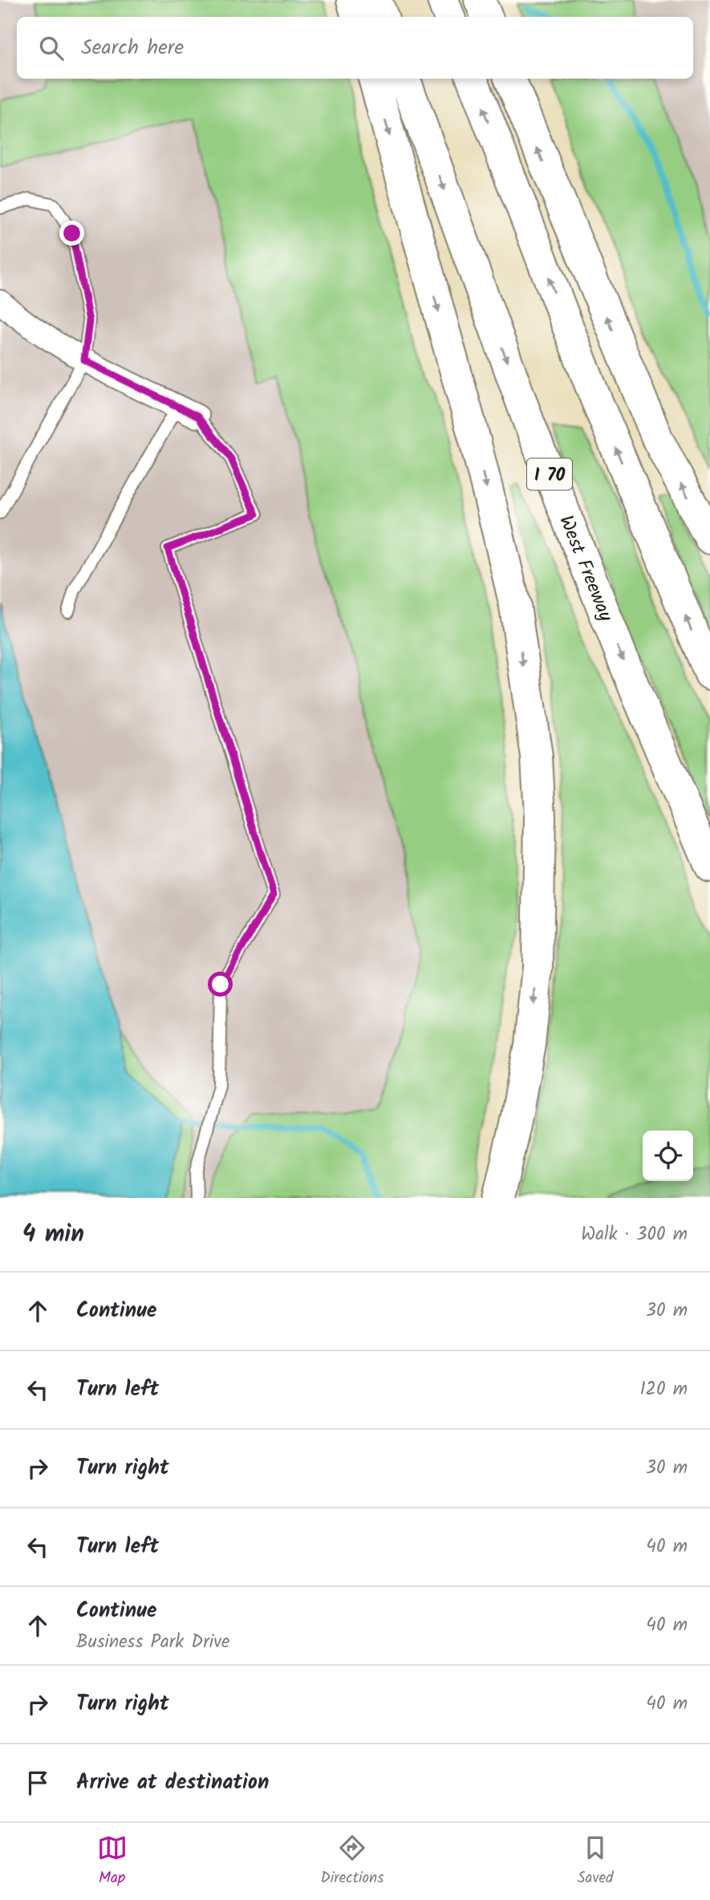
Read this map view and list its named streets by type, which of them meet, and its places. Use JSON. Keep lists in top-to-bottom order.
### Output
{
  "streets": {
    "highway": ["I 70", "West Freeway"]
  },
  "page": {
    "search": "Search here",
    "heading": ["4 min", "Walk · 300 m"],
    "list": [
      ["Continue", "30 m"],
      ["Turn left", "120 m"],
      ["Turn right", "30 m"],
      ["Turn left", "40 m"],
      ["Continue", "Business Park Drive", "40 m"],
      ["Turn right", "40 m"],
      "Arrive at destination"
    ],
    "nav": ["Map", "Directions", "Saved"]
  }
}
